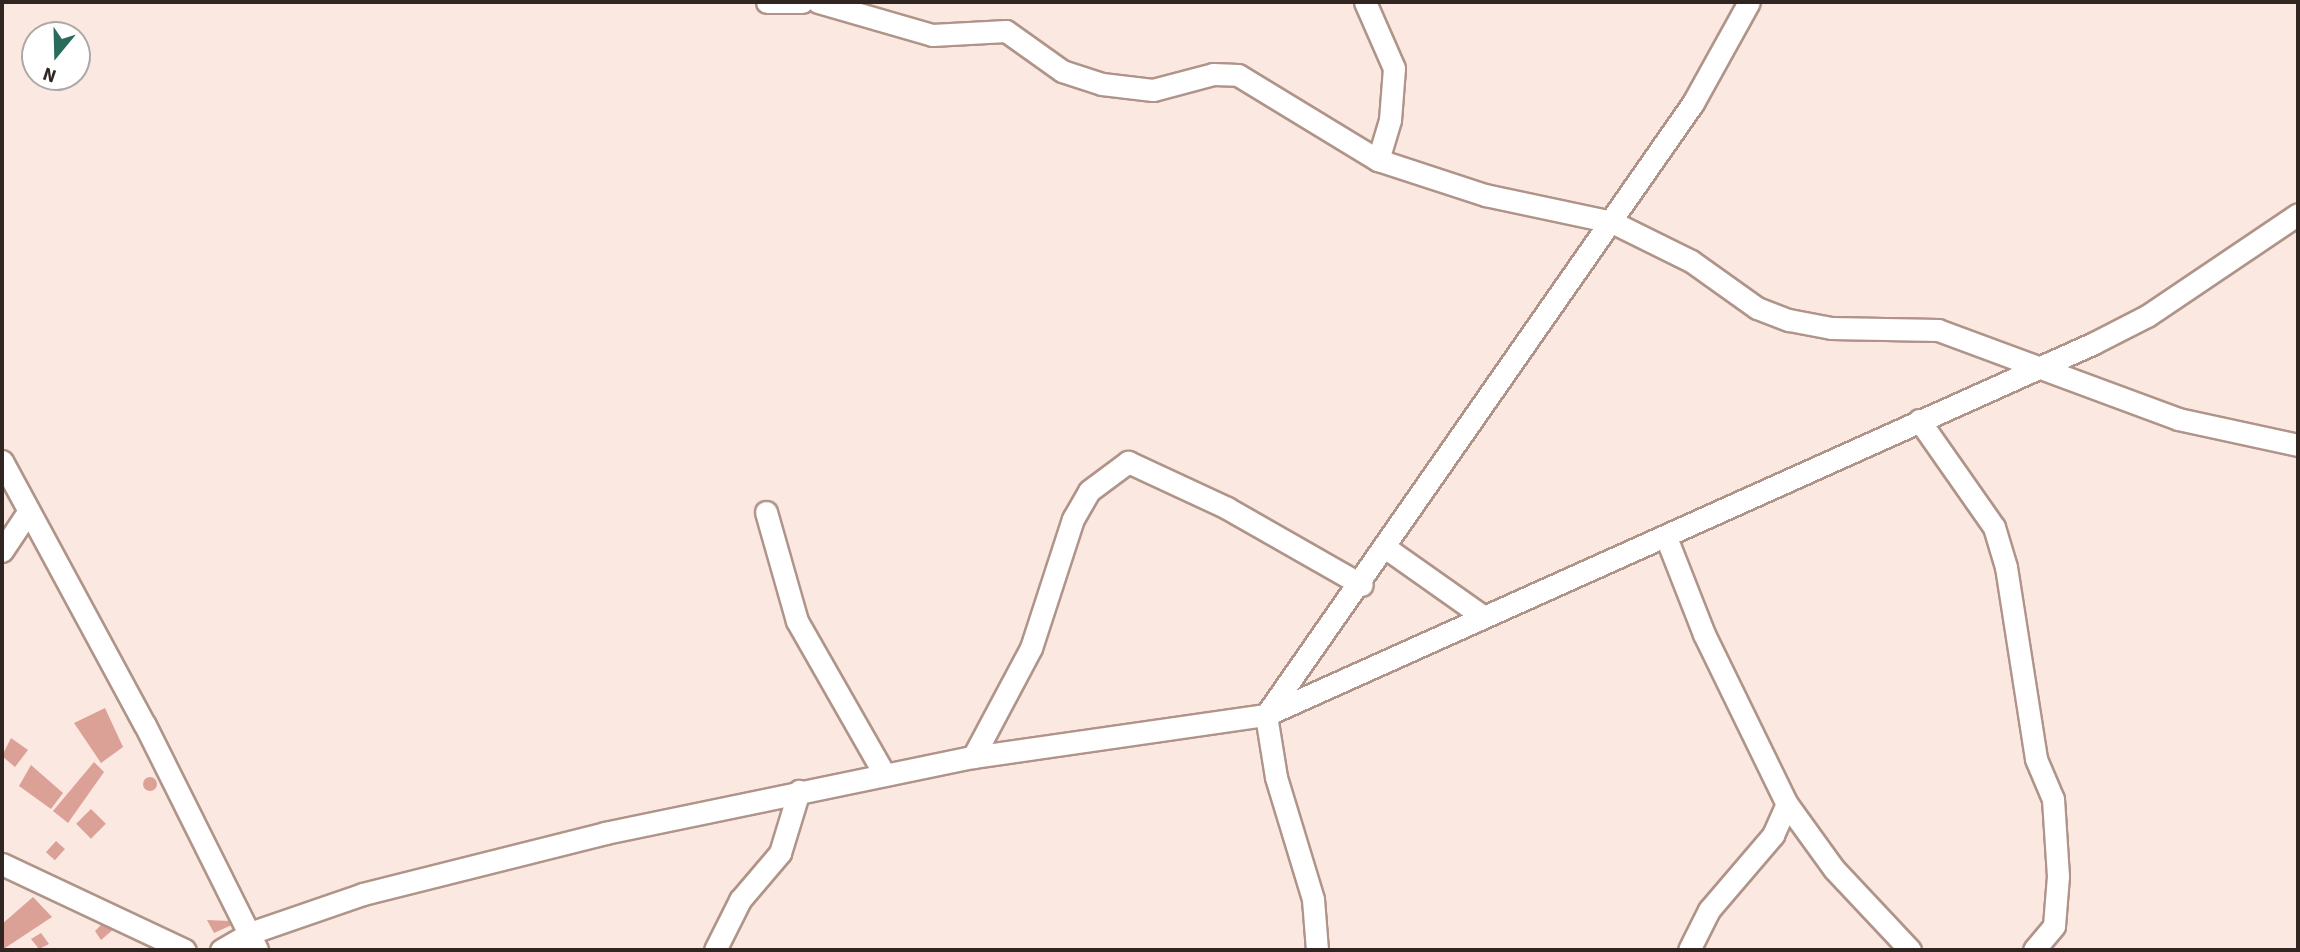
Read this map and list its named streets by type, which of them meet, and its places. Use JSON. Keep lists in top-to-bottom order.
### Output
{
  "north": "bottom"
}
